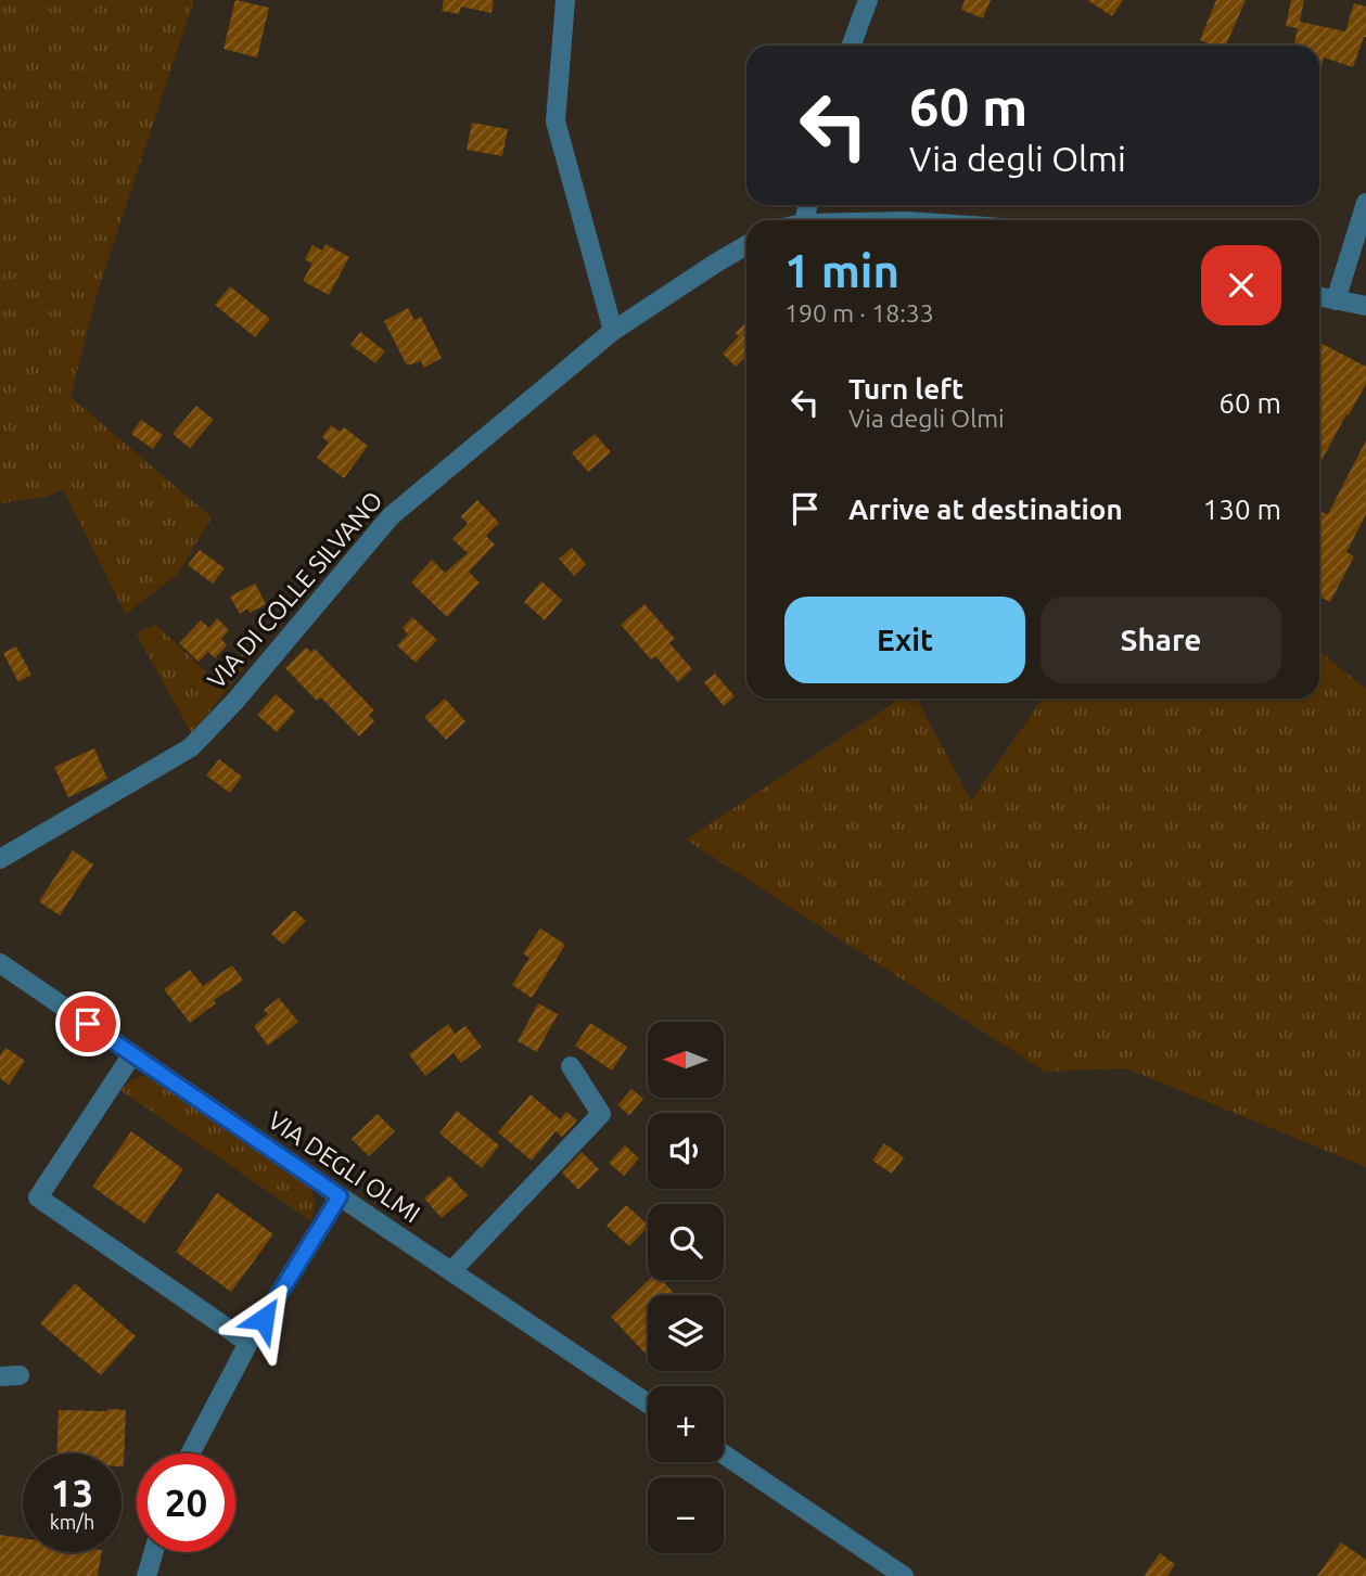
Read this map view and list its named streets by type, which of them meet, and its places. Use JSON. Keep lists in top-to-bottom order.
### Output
{
  "streets": {
    "street": ["VIA DI COLLE SILVANO", "VIA DEGLI OLMI"]
  },
  "north": "left",
  "page": {
    "turn": ["60 m", "Via degli Olmi"],
    "heading": ["1 min", "190 m · 18:33"],
    "list": [
      {
        "name": "Turn left",
        "note": "Via degli Olmi",
        "value": "60 m"
      },
      {
        "name": "Arrive at destination",
        "value": "130 m"
      }
    ],
    "buttons": ["Exit", "Share"],
    "map_buttons": ["+", "−"],
    "speed": "13 km/h",
    "limit": "20"
  }
}
